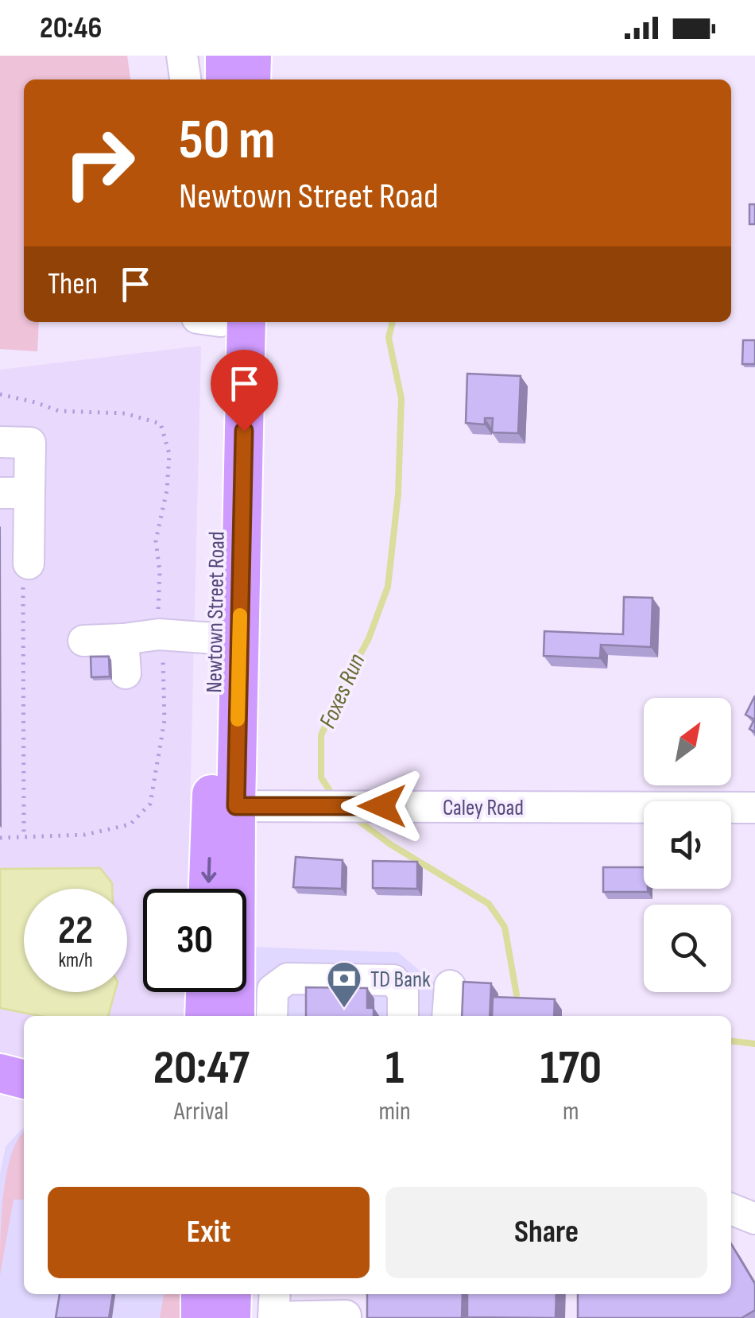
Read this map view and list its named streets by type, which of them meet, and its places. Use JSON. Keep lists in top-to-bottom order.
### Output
{
  "streets": {
    "main road": ["Newtown Street Road"],
    "street": ["Caley Road"]
  },
  "crossings": [
    ["Newtown Street Road", "Caley Road"]
  ],
  "water": ["Foxes Run"],
  "places": {
    "bank": ["TD Bank"]
  },
  "north": "top right",
  "page": {
    "status": "20:46",
    "turn": ["50 m", "Newtown Street Road"],
    "then": "Then",
    "speed": "22 km/h",
    "limit": "30",
    "eta": [
      "20:47",
      "Arrival",
      "1",
      "min",
      "170",
      "m"
    ],
    "buttons": ["Exit", "Share"]
  }
}
